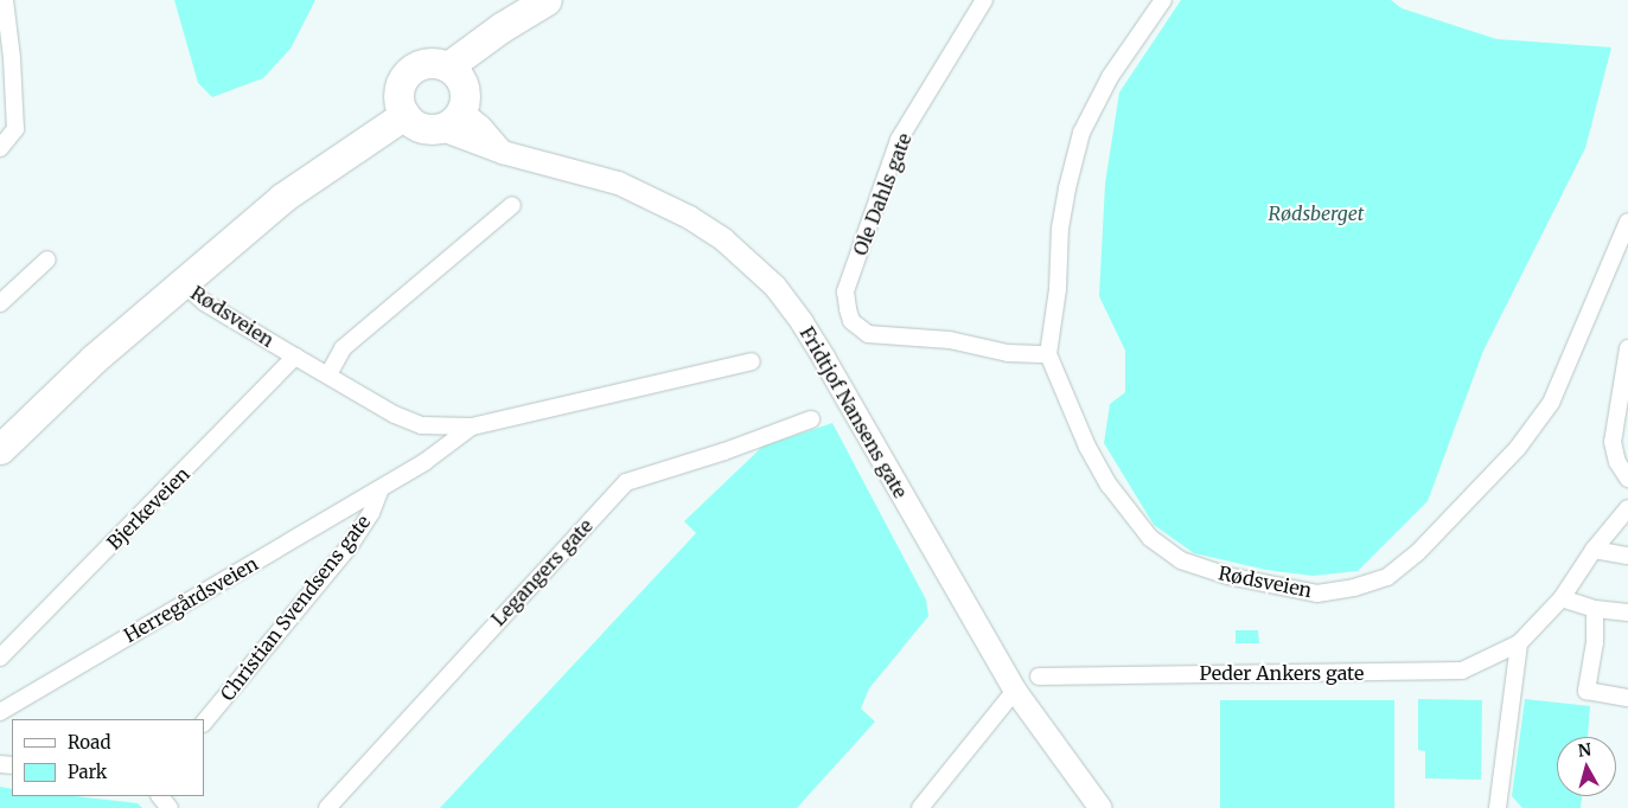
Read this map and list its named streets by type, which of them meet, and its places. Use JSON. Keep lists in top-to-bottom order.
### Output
{
  "streets": {
    "highway": ["Rødsveien"],
    "street": [
      "Ole Dahls gate",
      "Fridtjof Nansens gate",
      "Bjerkeveien",
      "Legangers gate",
      "Herregårdsveien",
      "Christian Svendsens gate",
      "Peder Ankers gate"
    ]
  },
  "crossings": [
    ["Ole Dahls gate", "Rødsveien"],
    ["Rødsveien", "Bjerkeveien"],
    ["Rødsveien", "Herregårdsveien"],
    ["Rødsveien", "Christian Svendsens gate"],
    ["Herregårdsveien", "Christian Svendsens gate"]
  ],
  "parks": ["Rødsberget"],
  "legend": ["Road", "Park"],
  "north": "top"
}
